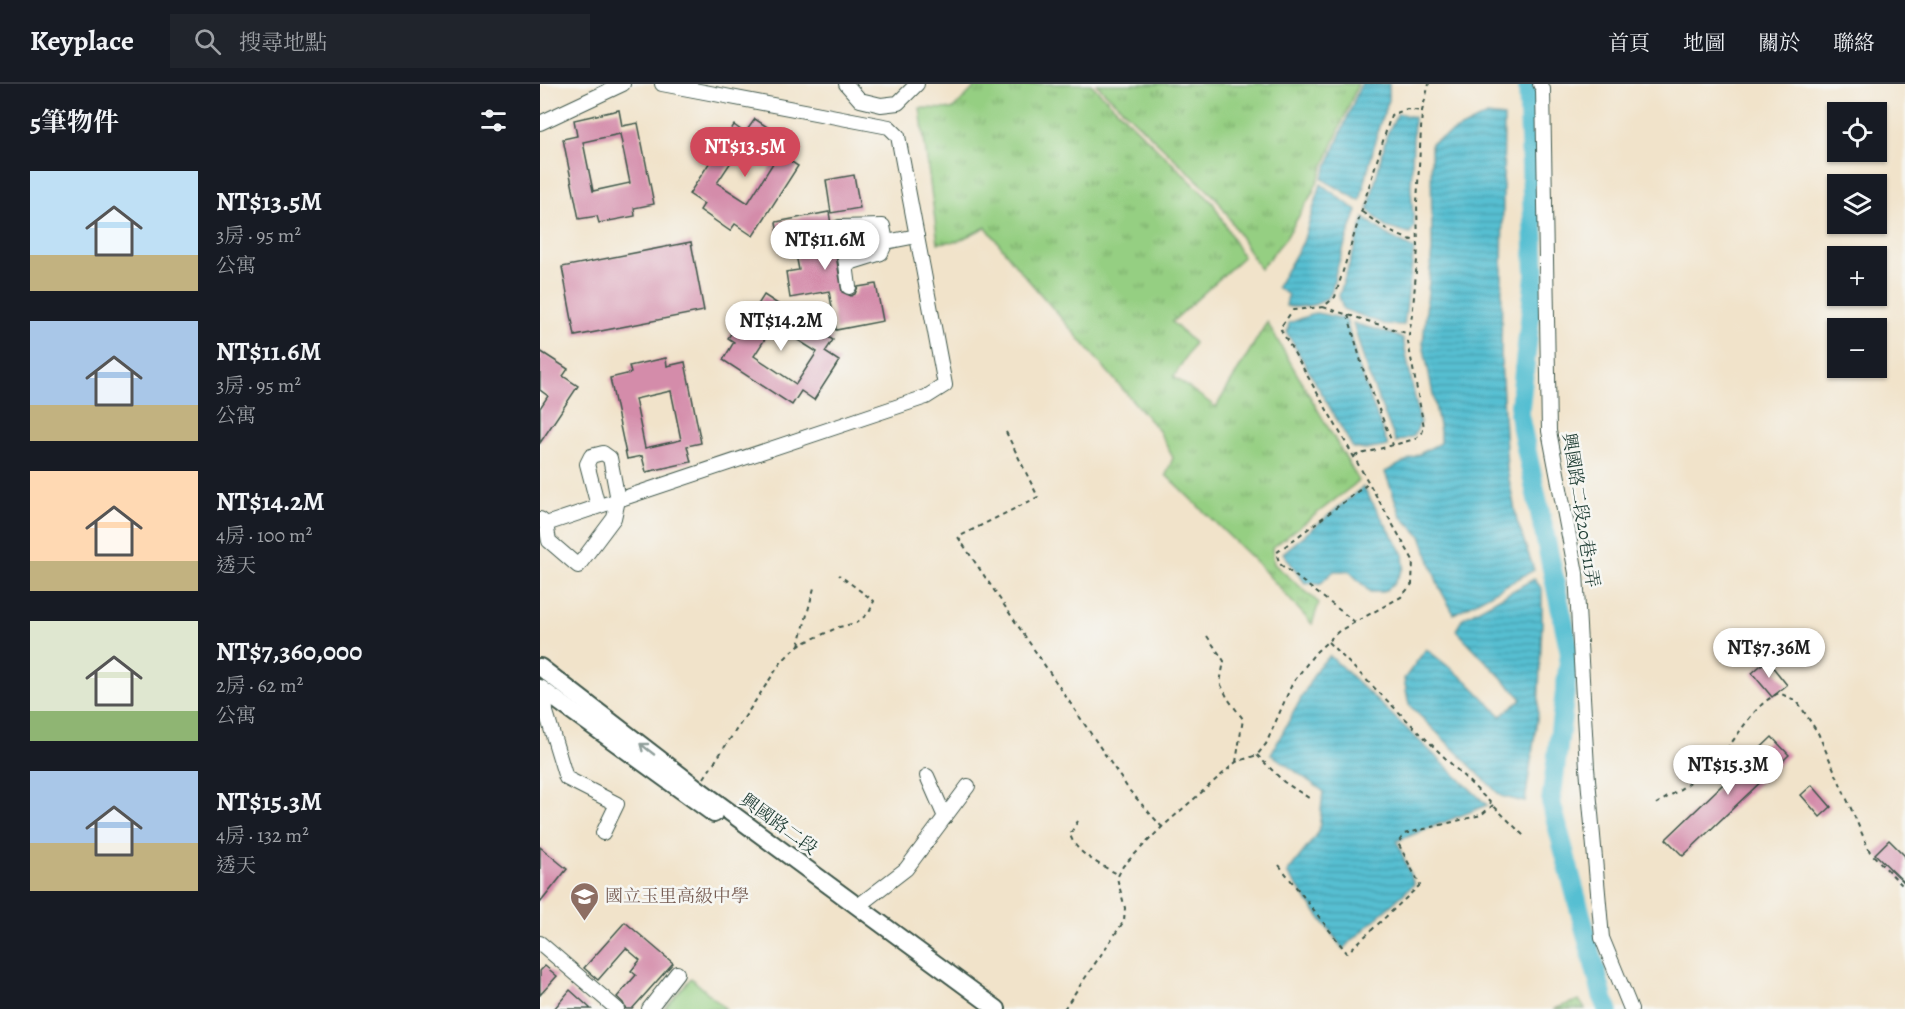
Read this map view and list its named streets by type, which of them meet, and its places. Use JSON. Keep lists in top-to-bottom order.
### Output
{
  "streets": {
    "main road": ["興國路二段"],
    "lane": ["興國路二段20巷11弄"]
  },
  "places": {
    "school or university": ["國立玉里高級中學"]
  },
  "page": {
    "header": "Keyplace",
    "search": "搜尋地點",
    "nav": [
      "首頁",
      "地圖",
      "關於",
      "聯絡"
    ],
    "heading": "5筆物件",
    "map_buttons": ["+", "−"],
    "price": [
      "NT$13.5M",
      "NT$11.6M",
      "NT$14.2M",
      "NT$7.36M",
      "NT$15.3M"
    ],
    "list": [
      {
        "name": "NT$13.5M",
        "note": "3房 · 95 m² · 公寓"
      },
      {
        "name": "NT$11.6M",
        "note": "3房 · 95 m² · 公寓"
      },
      {
        "name": "NT$14.2M",
        "note": "4房 · 100 m² · 透天"
      },
      {
        "name": "NT$7,360,000",
        "note": "2房 · 62 m² · 公寓"
      },
      {
        "name": "NT$15.3M",
        "note": "4房 · 132 m² · 透天"
      }
    ]
  }
}
